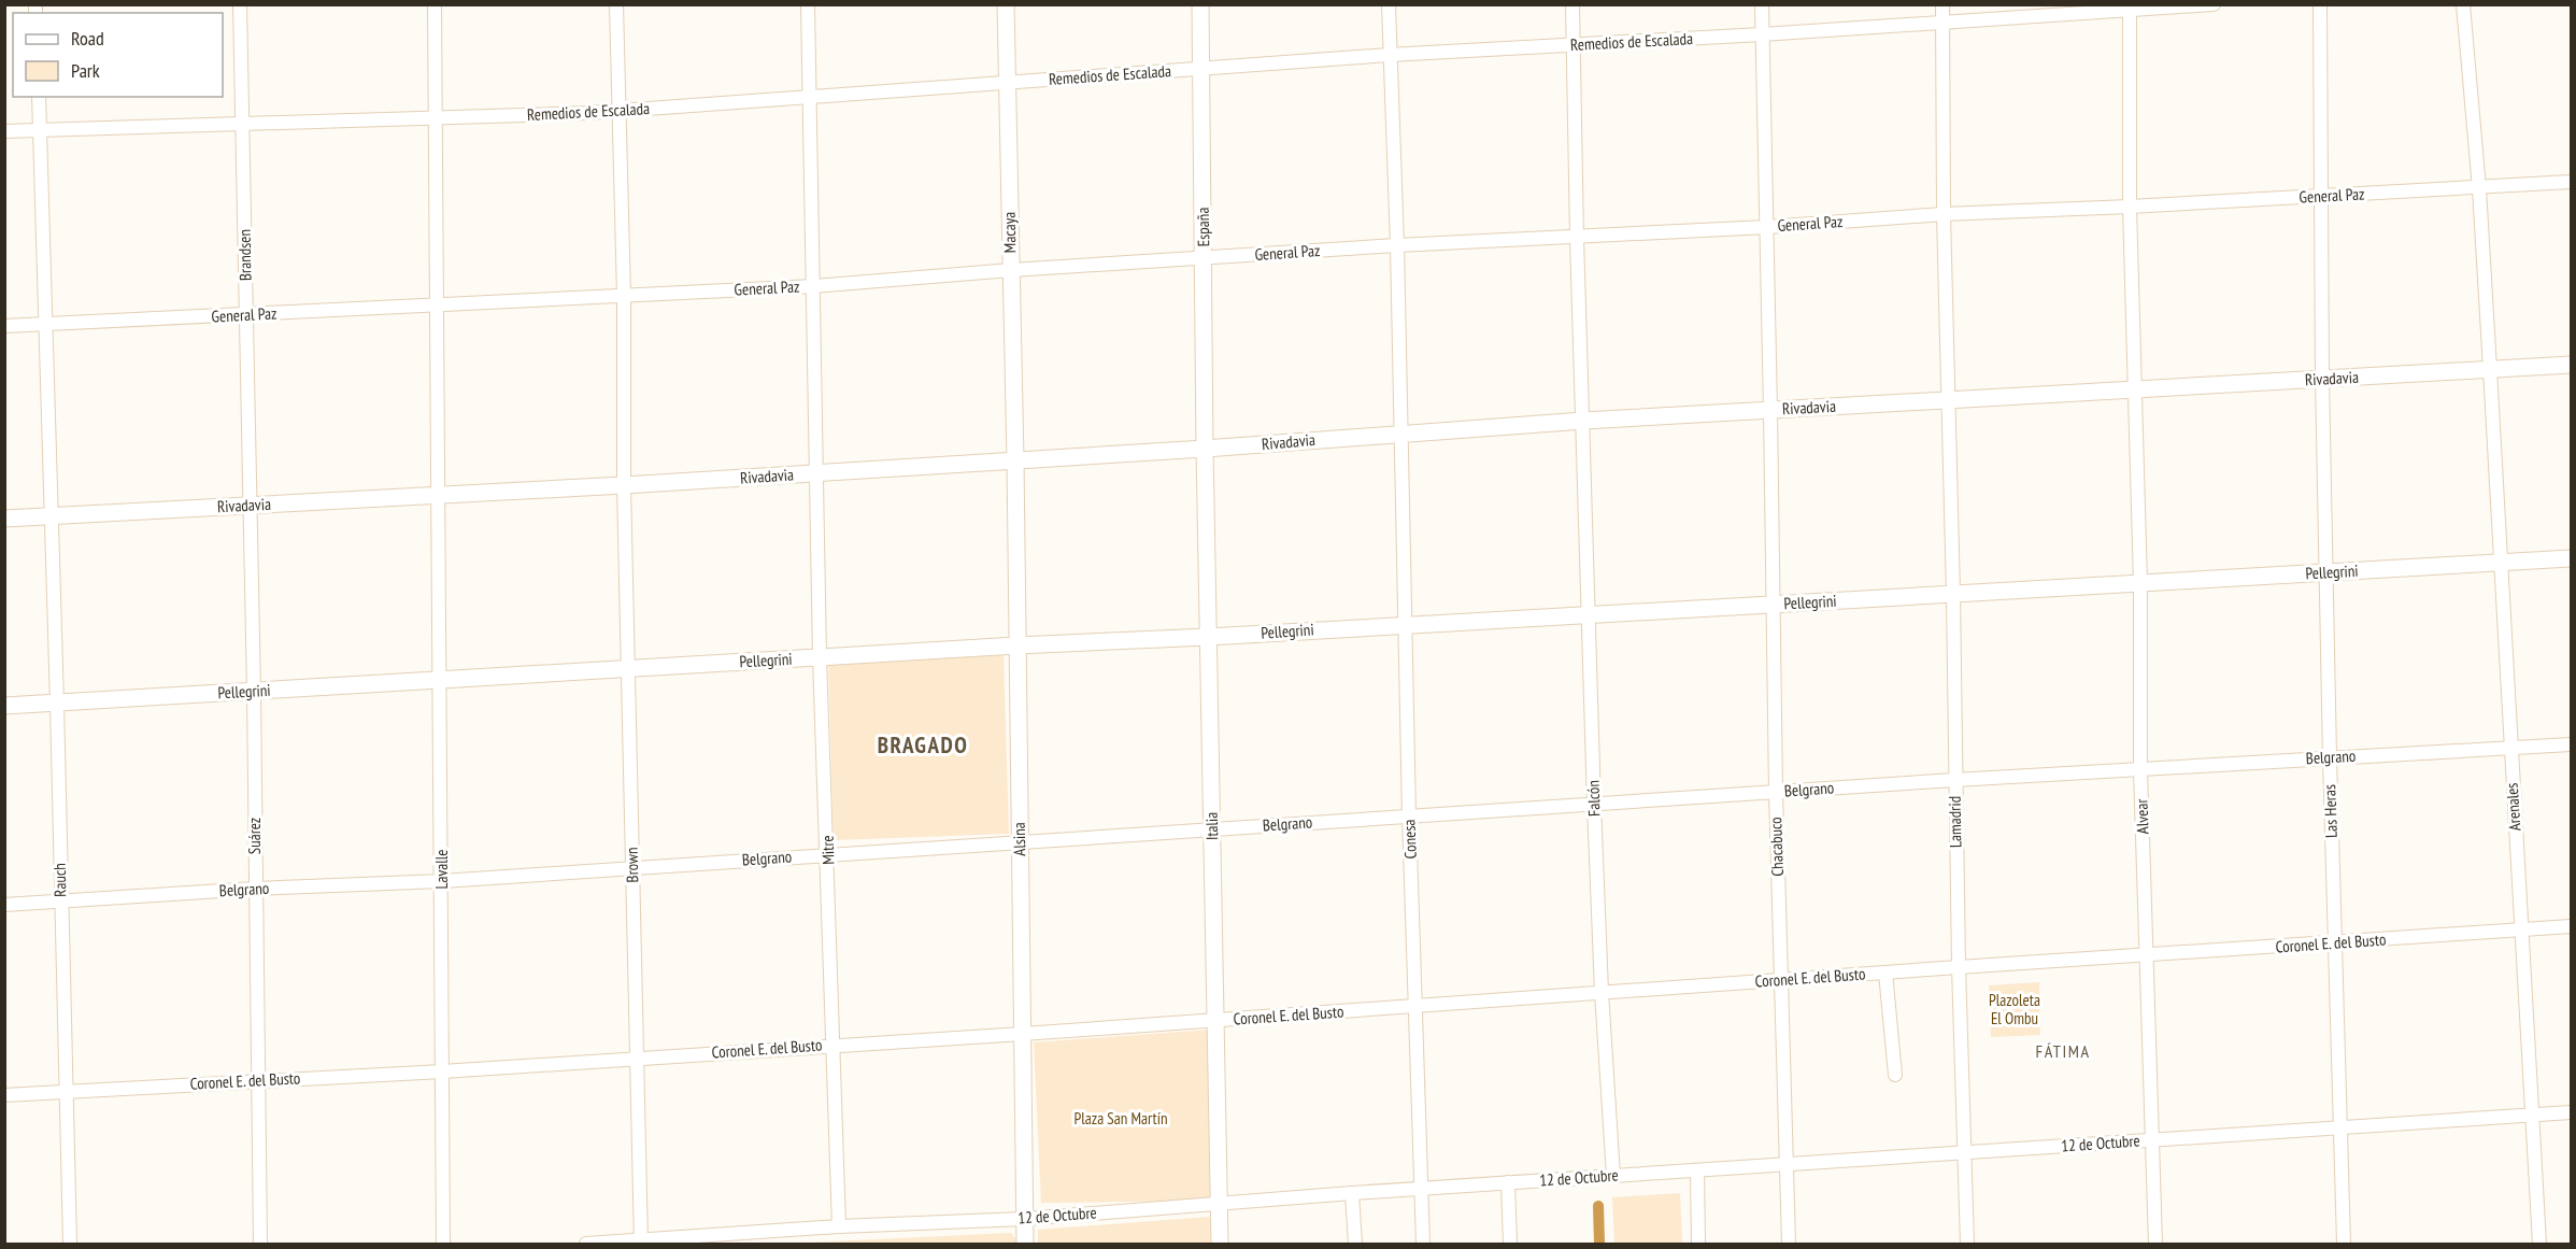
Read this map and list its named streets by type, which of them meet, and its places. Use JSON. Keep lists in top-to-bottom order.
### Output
{
  "streets": {
    "main road": [
      "España",
      "Macaya",
      "Rivadavia",
      "Pellegrini",
      "Italia",
      "Alsina"
    ],
    "street": [
      "Remedios de Escalada",
      "General Paz",
      "Brandsen",
      "Belgrano",
      "Falcón",
      "Arenales",
      "Las Heras",
      "Alvear",
      "Lamadrid",
      "Suárez",
      "Conesa",
      "Chacabuco",
      "Mitre",
      "Brown",
      "Lavalle",
      "Rauch",
      "Coronel E. del Busto",
      "12 de Octubre"
    ]
  },
  "crossings": [
    ["Remedios de Escalada", "España"],
    ["Remedios de Escalada", "Macaya"],
    ["Remedios de Escalada", "Brandsen"],
    ["Remedios de Escalada", "Falcón"],
    ["Remedios de Escalada", "Alvear"],
    ["Remedios de Escalada", "Lamadrid"],
    ["Remedios de Escalada", "Conesa"],
    ["Remedios de Escalada", "Chacabuco"],
    ["Remedios de Escalada", "Mitre"],
    ["Remedios de Escalada", "Brown"],
    ["Remedios de Escalada", "Lavalle"],
    ["Remedios de Escalada", "Rauch"],
    ["General Paz", "España"],
    ["General Paz", "Macaya"],
    ["General Paz", "Brandsen"],
    ["General Paz", "Falcón"],
    ["General Paz", "Arenales"],
    ["General Paz", "Las Heras"],
    ["General Paz", "Alvear"],
    ["General Paz", "Lamadrid"],
    ["General Paz", "Conesa"],
    ["General Paz", "Chacabuco"],
    ["General Paz", "Mitre"],
    ["General Paz", "Brown"],
    ["General Paz", "Lavalle"],
    ["General Paz", "Rauch"],
    ["España", "Rivadavia"],
    ["España", "Italia"],
    ["Macaya", "Rivadavia"],
    ["Macaya", "Alsina"],
    ["Brandsen", "Rivadavia"],
    ["Brandsen", "Suárez"],
    ["Rivadavia", "Falcón"],
    ["Rivadavia", "Arenales"],
    ["Rivadavia", "Las Heras"],
    ["Rivadavia", "Alvear"],
    ["Rivadavia", "Lamadrid"],
    ["Rivadavia", "Italia"],
    ["Rivadavia", "Suárez"],
    ["Rivadavia", "Alsina"],
    ["Rivadavia", "Conesa"],
    ["Rivadavia", "Chacabuco"],
    ["Rivadavia", "Mitre"],
    ["Rivadavia", "Brown"],
    ["Rivadavia", "Lavalle"],
    ["Rivadavia", "Rauch"],
    ["Pellegrini", "Falcón"],
    ["Pellegrini", "Arenales"],
    ["Pellegrini", "Las Heras"],
    ["Pellegrini", "Alvear"],
    ["Pellegrini", "Lamadrid"],
    ["Pellegrini", "Italia"],
    ["Pellegrini", "Suárez"],
    ["Pellegrini", "Alsina"],
    ["Pellegrini", "Conesa"],
    ["Pellegrini", "Chacabuco"],
    ["Pellegrini", "Mitre"],
    ["Pellegrini", "Brown"],
    ["Pellegrini", "Lavalle"],
    ["Pellegrini", "Rauch"],
    ["Belgrano", "Falcón"],
    ["Belgrano", "Arenales"],
    ["Belgrano", "Las Heras"],
    ["Belgrano", "Alvear"],
    ["Belgrano", "Lamadrid"],
    ["Belgrano", "Italia"],
    ["Belgrano", "Suárez"],
    ["Belgrano", "Alsina"],
    ["Belgrano", "Conesa"],
    ["Belgrano", "Chacabuco"],
    ["Belgrano", "Mitre"],
    ["Belgrano", "Brown"],
    ["Belgrano", "Lavalle"],
    ["Belgrano", "Rauch"],
    ["Falcón", "Coronel E. del Busto"],
    ["Falcón", "12 de Octubre"],
    ["Arenales", "Coronel E. del Busto"],
    ["Arenales", "12 de Octubre"],
    ["Las Heras", "Coronel E. del Busto"],
    ["Las Heras", "12 de Octubre"],
    ["Alvear", "Coronel E. del Busto"],
    ["Alvear", "12 de Octubre"],
    ["Lamadrid", "Coronel E. del Busto"],
    ["Lamadrid", "12 de Octubre"],
    ["Italia", "Coronel E. del Busto"],
    ["Italia", "12 de Octubre"],
    ["Suárez", "Coronel E. del Busto"],
    ["Alsina", "Coronel E. del Busto"],
    ["Alsina", "12 de Octubre"],
    ["Conesa", "Coronel E. del Busto"],
    ["Conesa", "12 de Octubre"],
    ["Chacabuco", "Coronel E. del Busto"],
    ["Chacabuco", "12 de Octubre"],
    ["Mitre", "Coronel E. del Busto"],
    ["Mitre", "12 de Octubre"],
    ["Brown", "Coronel E. del Busto"],
    ["Brown", "12 de Octubre"],
    ["Lavalle", "Coronel E. del Busto"],
    ["Rauch", "Coronel E. del Busto"]
  ],
  "districts": ["BRAGADO", "FÁTIMA"],
  "parks": ["Plazoleta El Ombu", "Plaza San Martín"],
  "legend": ["Road", "Park"]
}
